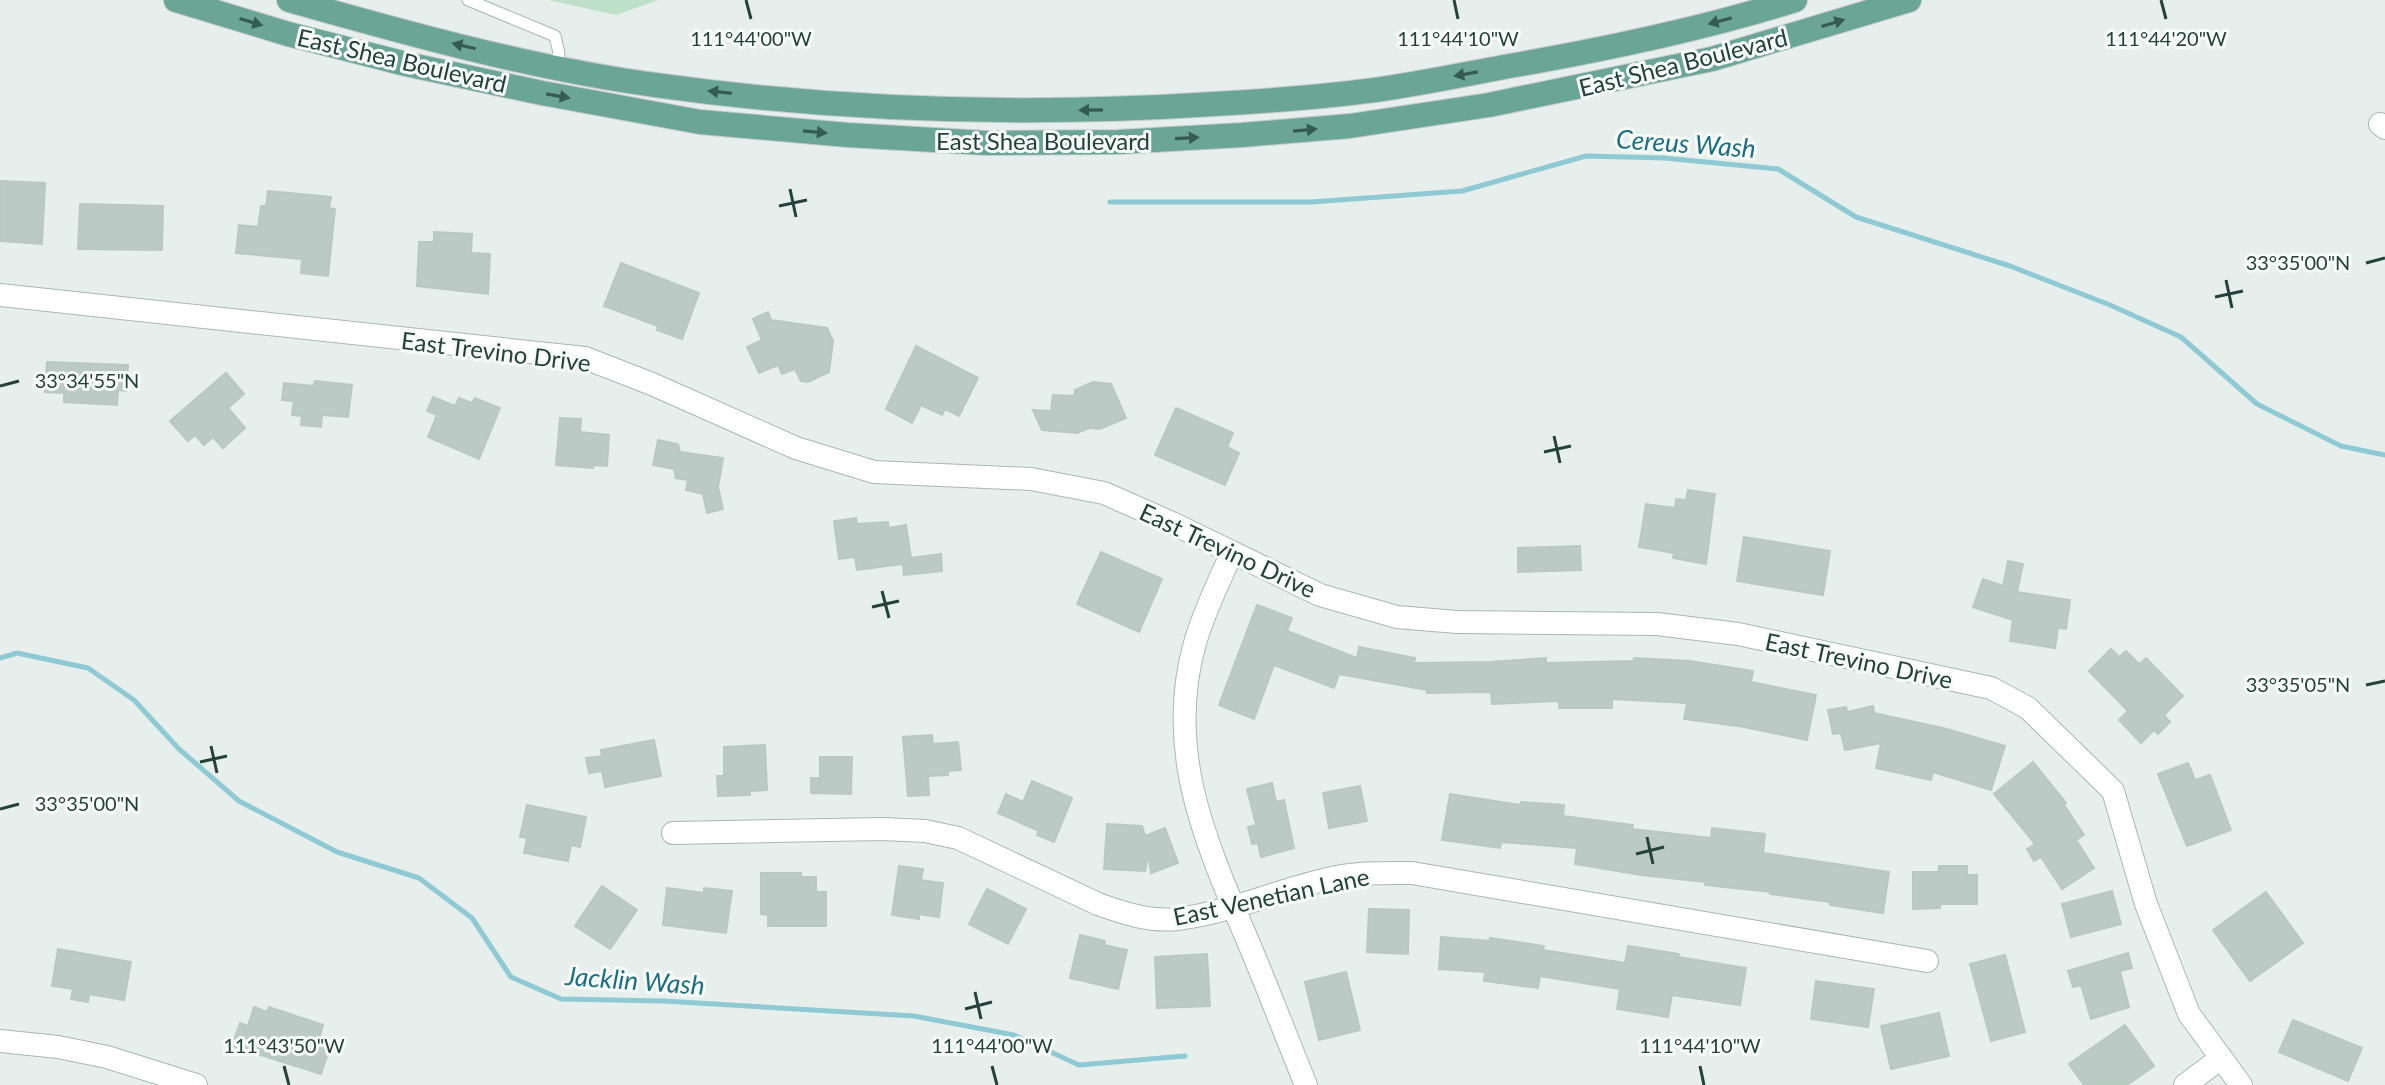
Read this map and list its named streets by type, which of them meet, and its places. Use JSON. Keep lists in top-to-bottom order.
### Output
{
  "streets": {
    "main road": ["East Shea Boulevard"],
    "street": ["East Trevino Drive", "East Venetian Lane"]
  },
  "water": ["Cereus Wash", "Jacklin Wash"],
  "coordinates": [
    "111°44'00\"W",
    "111°44'10\"W",
    "111°44'20\"W",
    "33°35'00\"N",
    "33°34'55\"N",
    "33°35'05\"N",
    "111°43'50\"W"
  ]
}
